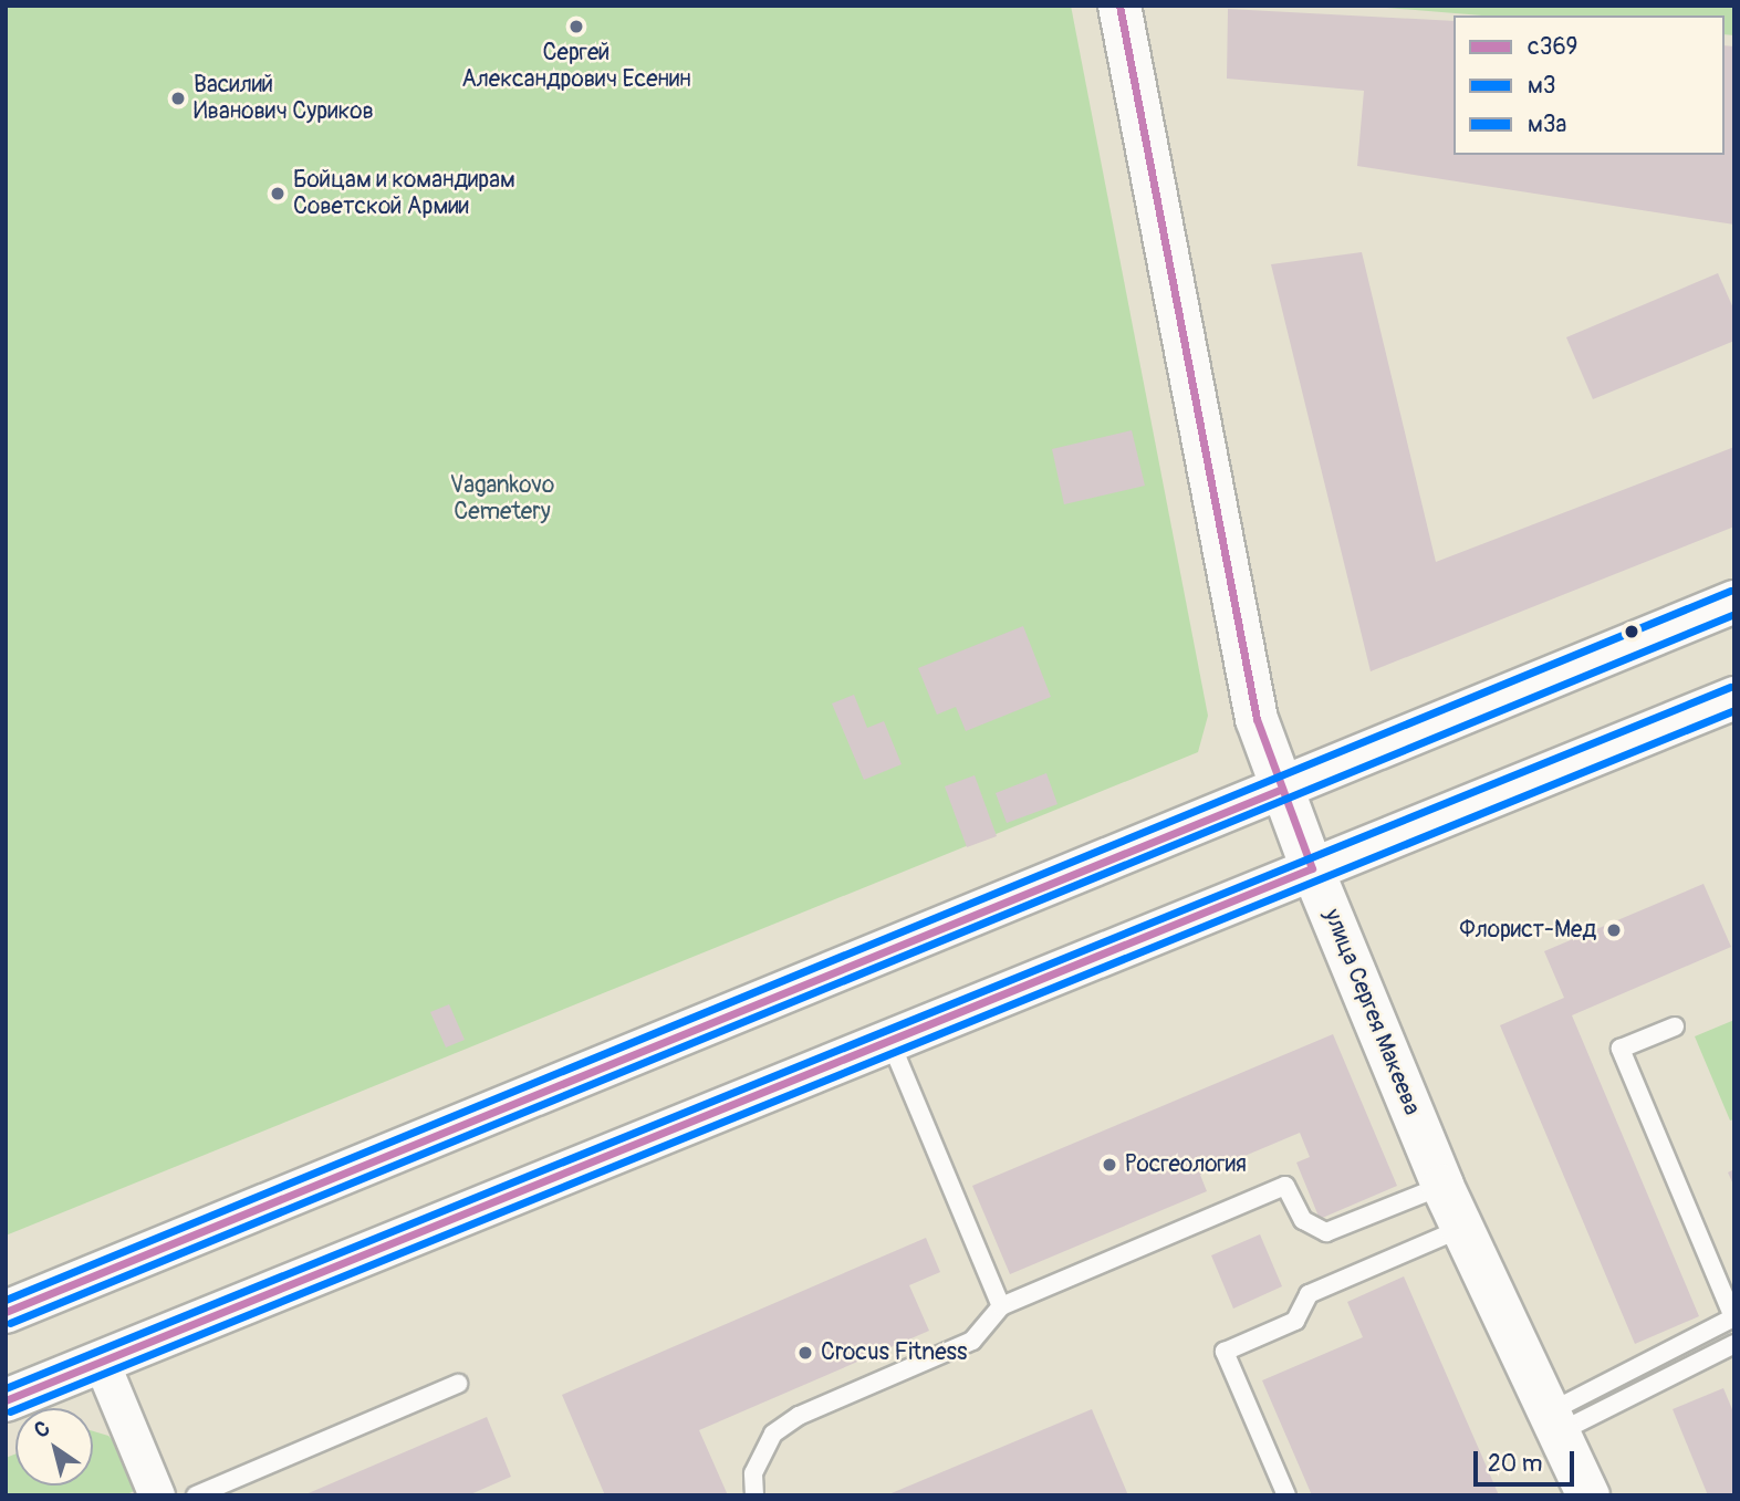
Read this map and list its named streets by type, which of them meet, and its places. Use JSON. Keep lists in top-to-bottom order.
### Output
{
  "streets": {
    "main road": ["улица Сергея Макеева"]
  },
  "parks": ["Vagankovo Cemetery"],
  "places": [
    "Сергей Александрович Есенин",
    "Василий Иванович Суриков",
    "Бойцам и командирам Советской Армии",
    "Флорист-Мед",
    "Росгеология",
    "Crocus Fitness"
  ],
  "lines": ["transit line с369", "transit line м3а", "transit line м3"],
  "legend": ["с369", "м3", "м3а"],
  "scale_bar": "20 m",
  "north": "top left"
}
